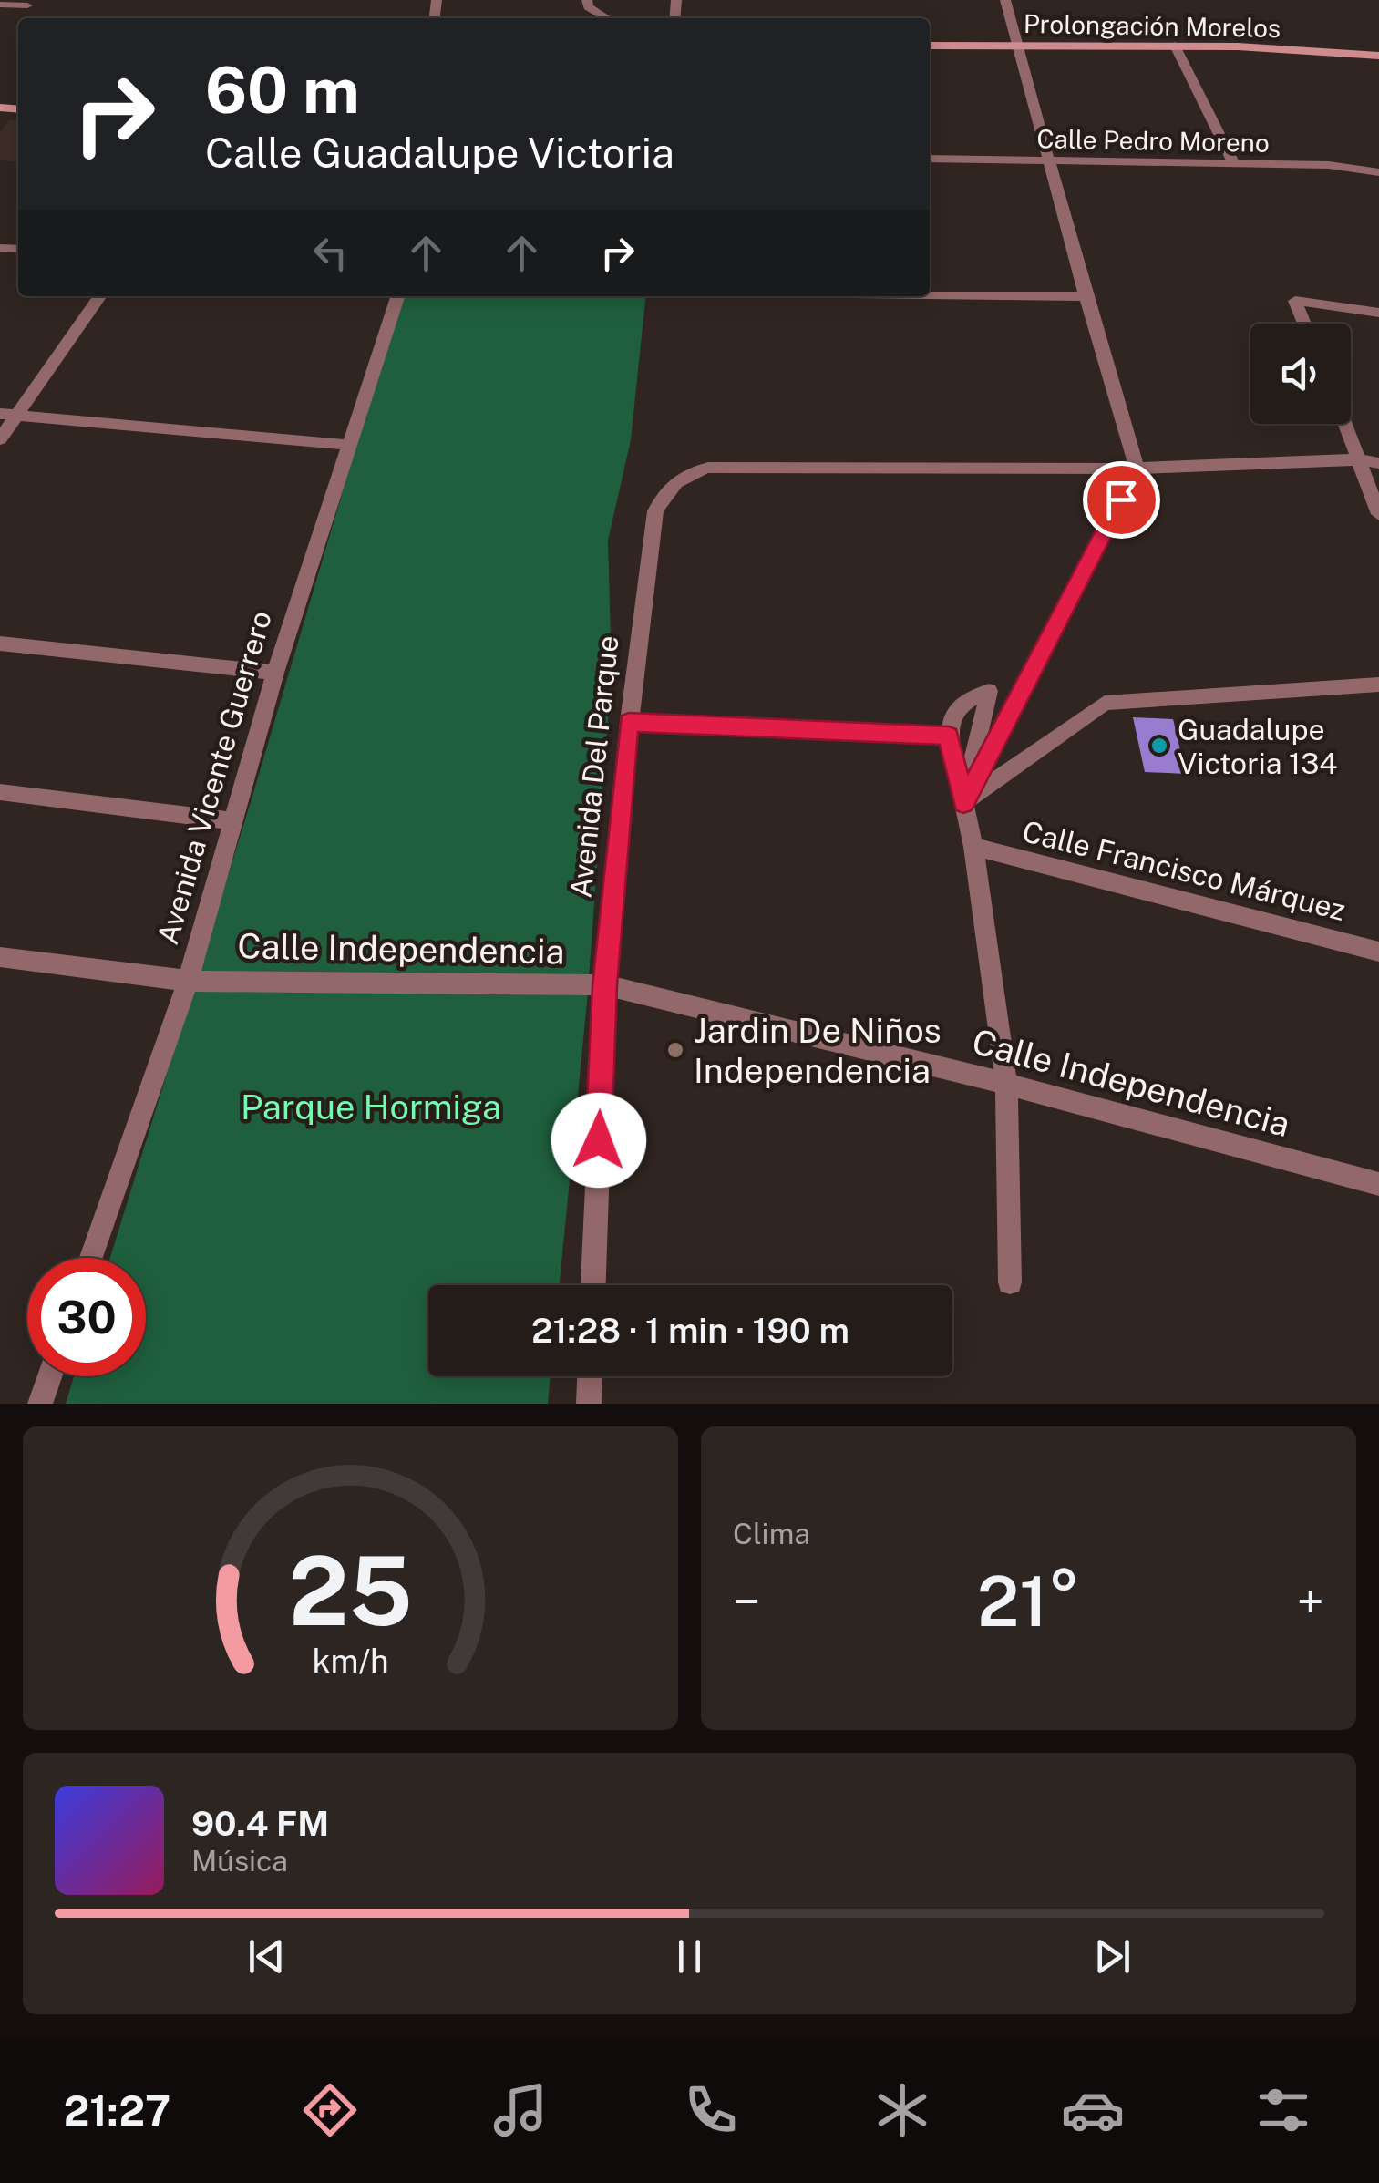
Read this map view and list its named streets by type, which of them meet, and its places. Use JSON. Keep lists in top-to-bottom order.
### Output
{
  "streets": {
    "main road": ["Prolongación Morelos"],
    "street": [
      "Calle Pedro Moreno",
      "Avenida Del Parque",
      "Avenida Vicente Guerrero",
      "Calle Francisco Márquez",
      "Calle Independencia"
    ]
  },
  "crossings": [
    ["Avenida Del Parque", "Calle Independencia"],
    ["Avenida Vicente Guerrero", "Calle Independencia"]
  ],
  "parks": ["Parque Hormiga"],
  "places": ["Guadalupe Victoria 134", "Jardin De Niños Independencia"],
  "page": {
    "turn": ["60 m", "Calle Guadalupe Victoria"],
    "limit": "30",
    "trip": "21:28 · 1 min · 190 m",
    "tile": "Clima",
    "heat": ["−", "21°", "+"],
    "song": ["90.4 FM", "Música"],
    "tabs": "21:27",
    "gauge": ["25", "km/h"]
  }
}
